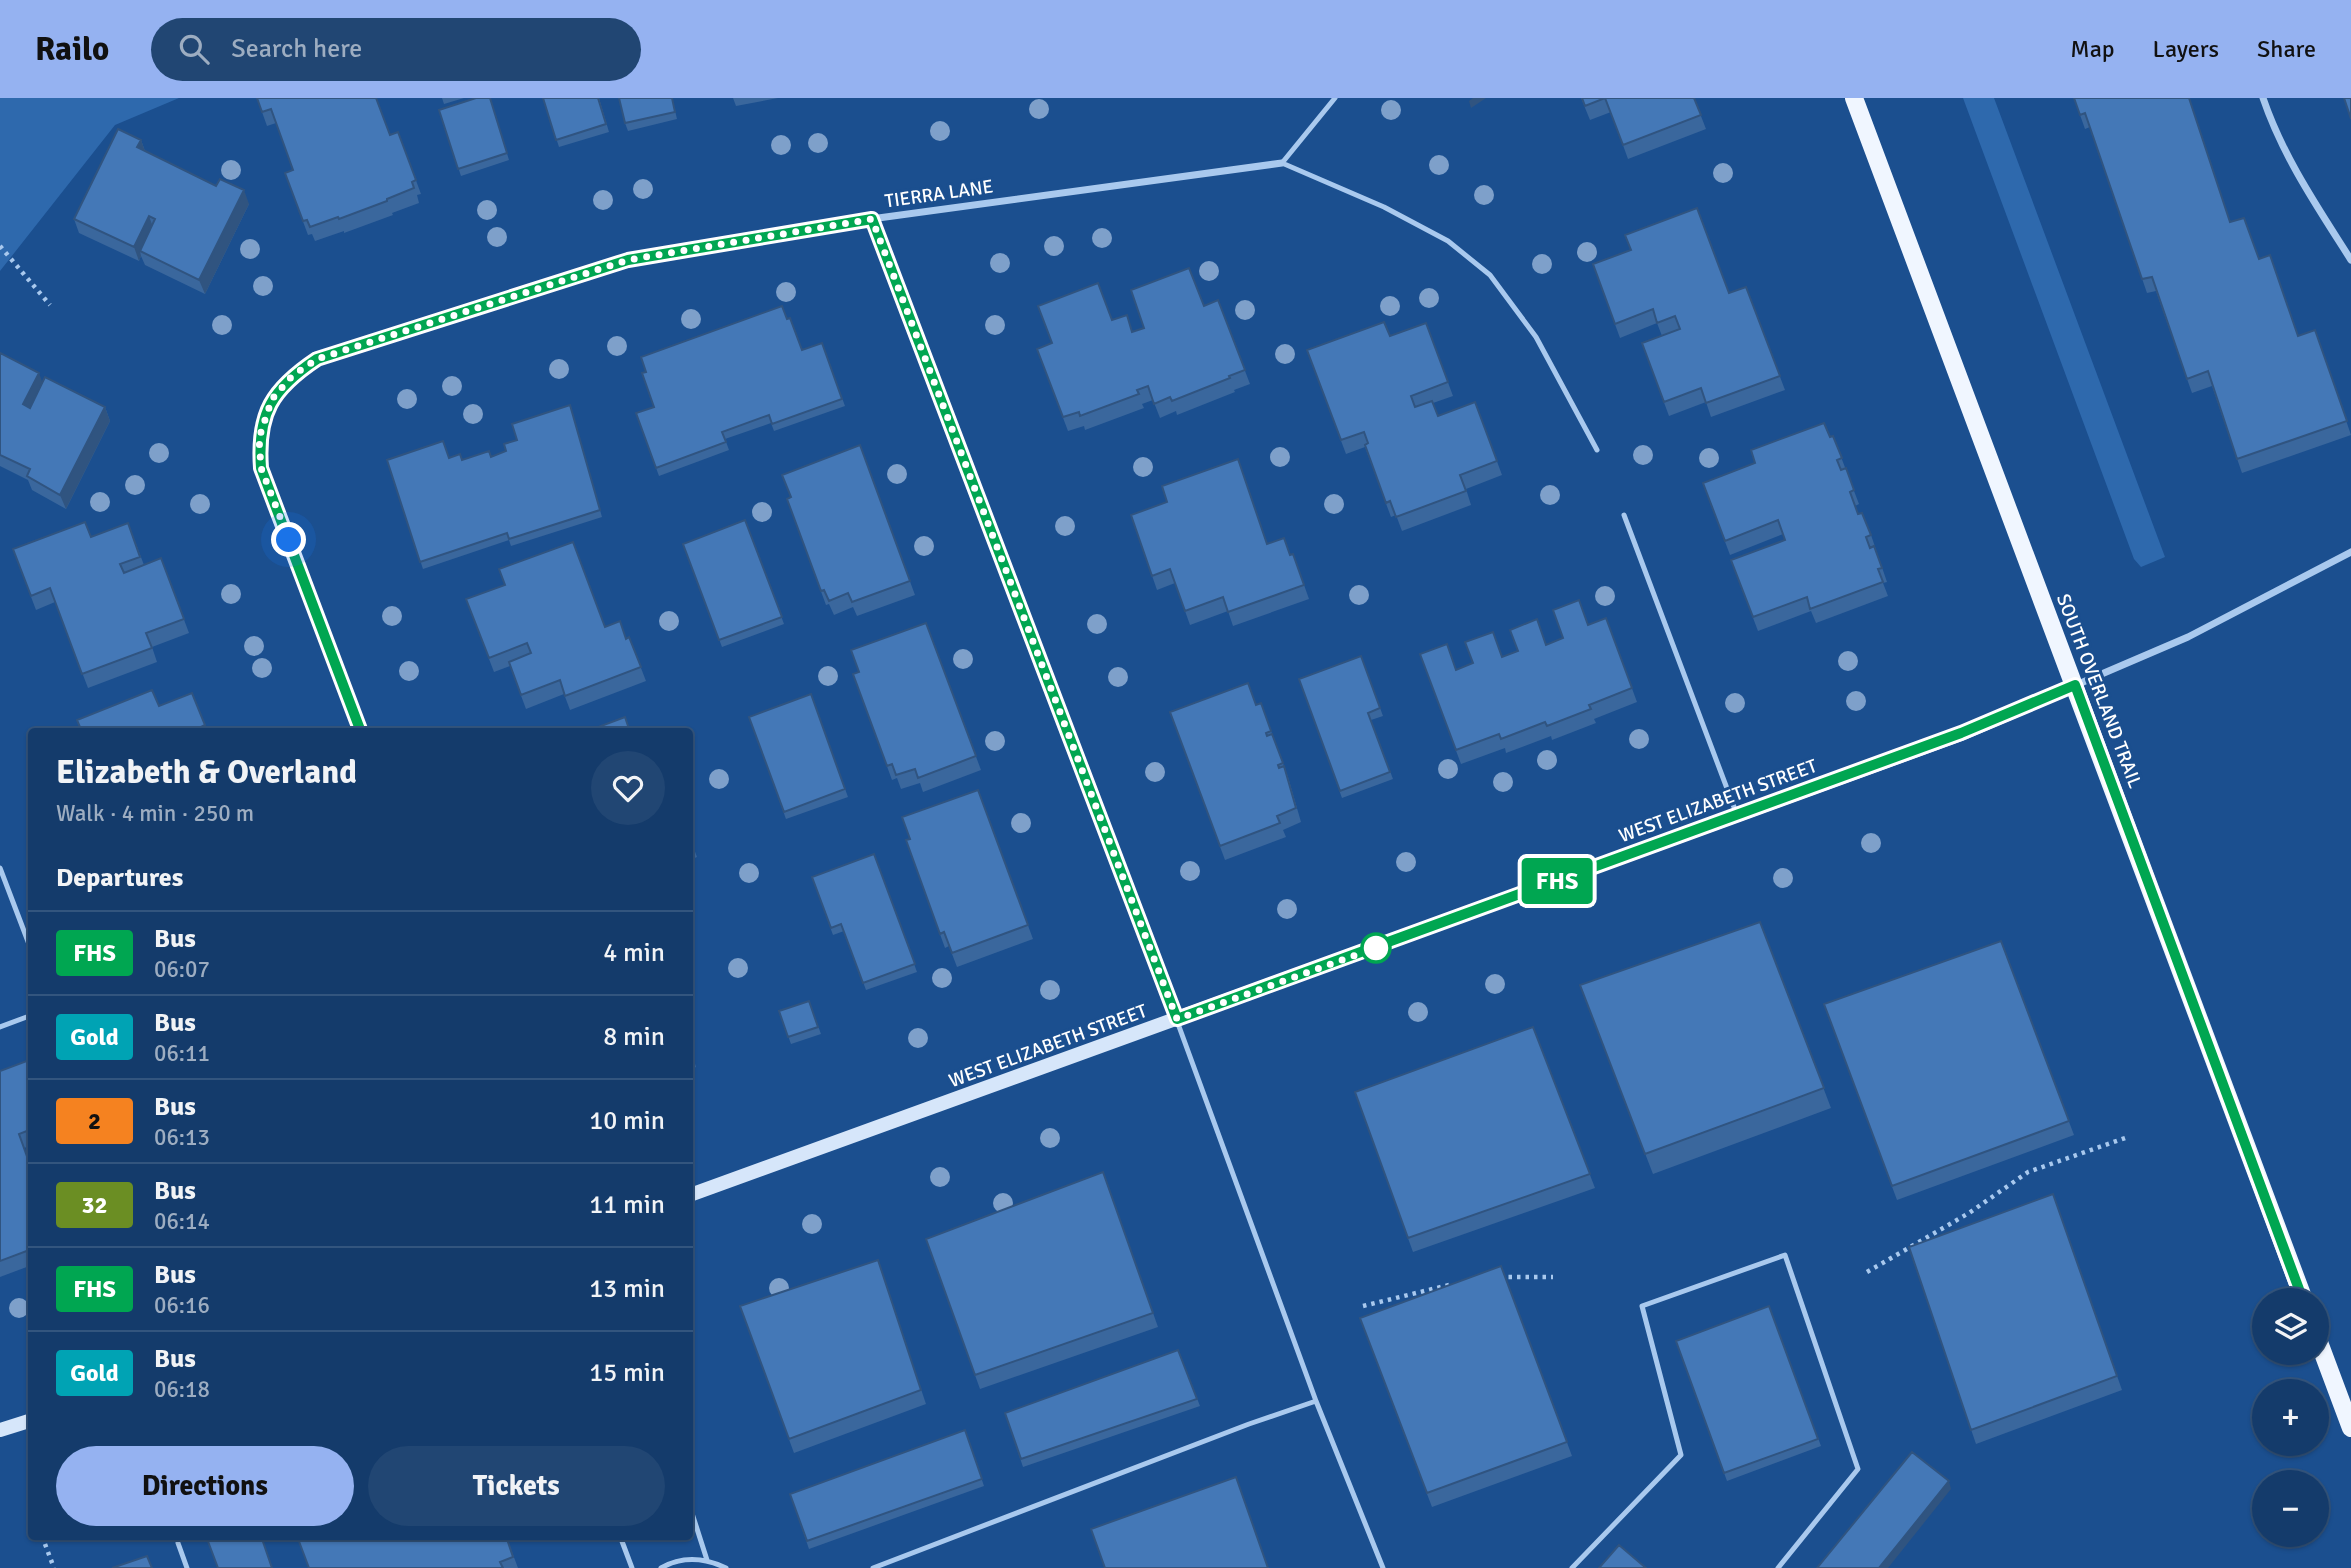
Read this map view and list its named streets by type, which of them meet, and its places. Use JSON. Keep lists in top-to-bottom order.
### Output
{
  "streets": {
    "main road": ["SOUTH OVERLAND TRAIL", "WEST ELIZABETH STREET"],
    "street": ["TIERRA LANE"]
  },
  "crossings": [
    ["SOUTH OVERLAND TRAIL", "WEST ELIZABETH STREET"]
  ],
  "lines": ["bus line FHS"],
  "page": {
    "header": "Railo",
    "search": "Search here",
    "nav": ["Map", "Layers", "Share"],
    "on_map": "FHS",
    "heading": [
      ["Elizabeth & Overland", "Walk · 4 min · 250 m"],
      "Departures"
    ],
    "list": [
      {
        "mark": "FHS",
        "name": "Bus",
        "note": "06:07",
        "value": "4 min"
      },
      {
        "mark": "Gold",
        "name": "Bus",
        "note": "06:11",
        "value": "8 min"
      },
      {
        "mark": "2",
        "name": "Bus",
        "note": "06:13",
        "value": "10 min"
      },
      {
        "mark": "32",
        "name": "Bus",
        "note": "06:14",
        "value": "11 min"
      },
      {
        "mark": "FHS",
        "name": "Bus",
        "note": "06:16",
        "value": "13 min"
      },
      {
        "mark": "Gold",
        "name": "Bus",
        "note": "06:18",
        "value": "15 min"
      }
    ],
    "map_buttons": ["+", "−"],
    "buttons": ["Directions", "Tickets"]
  }
}
